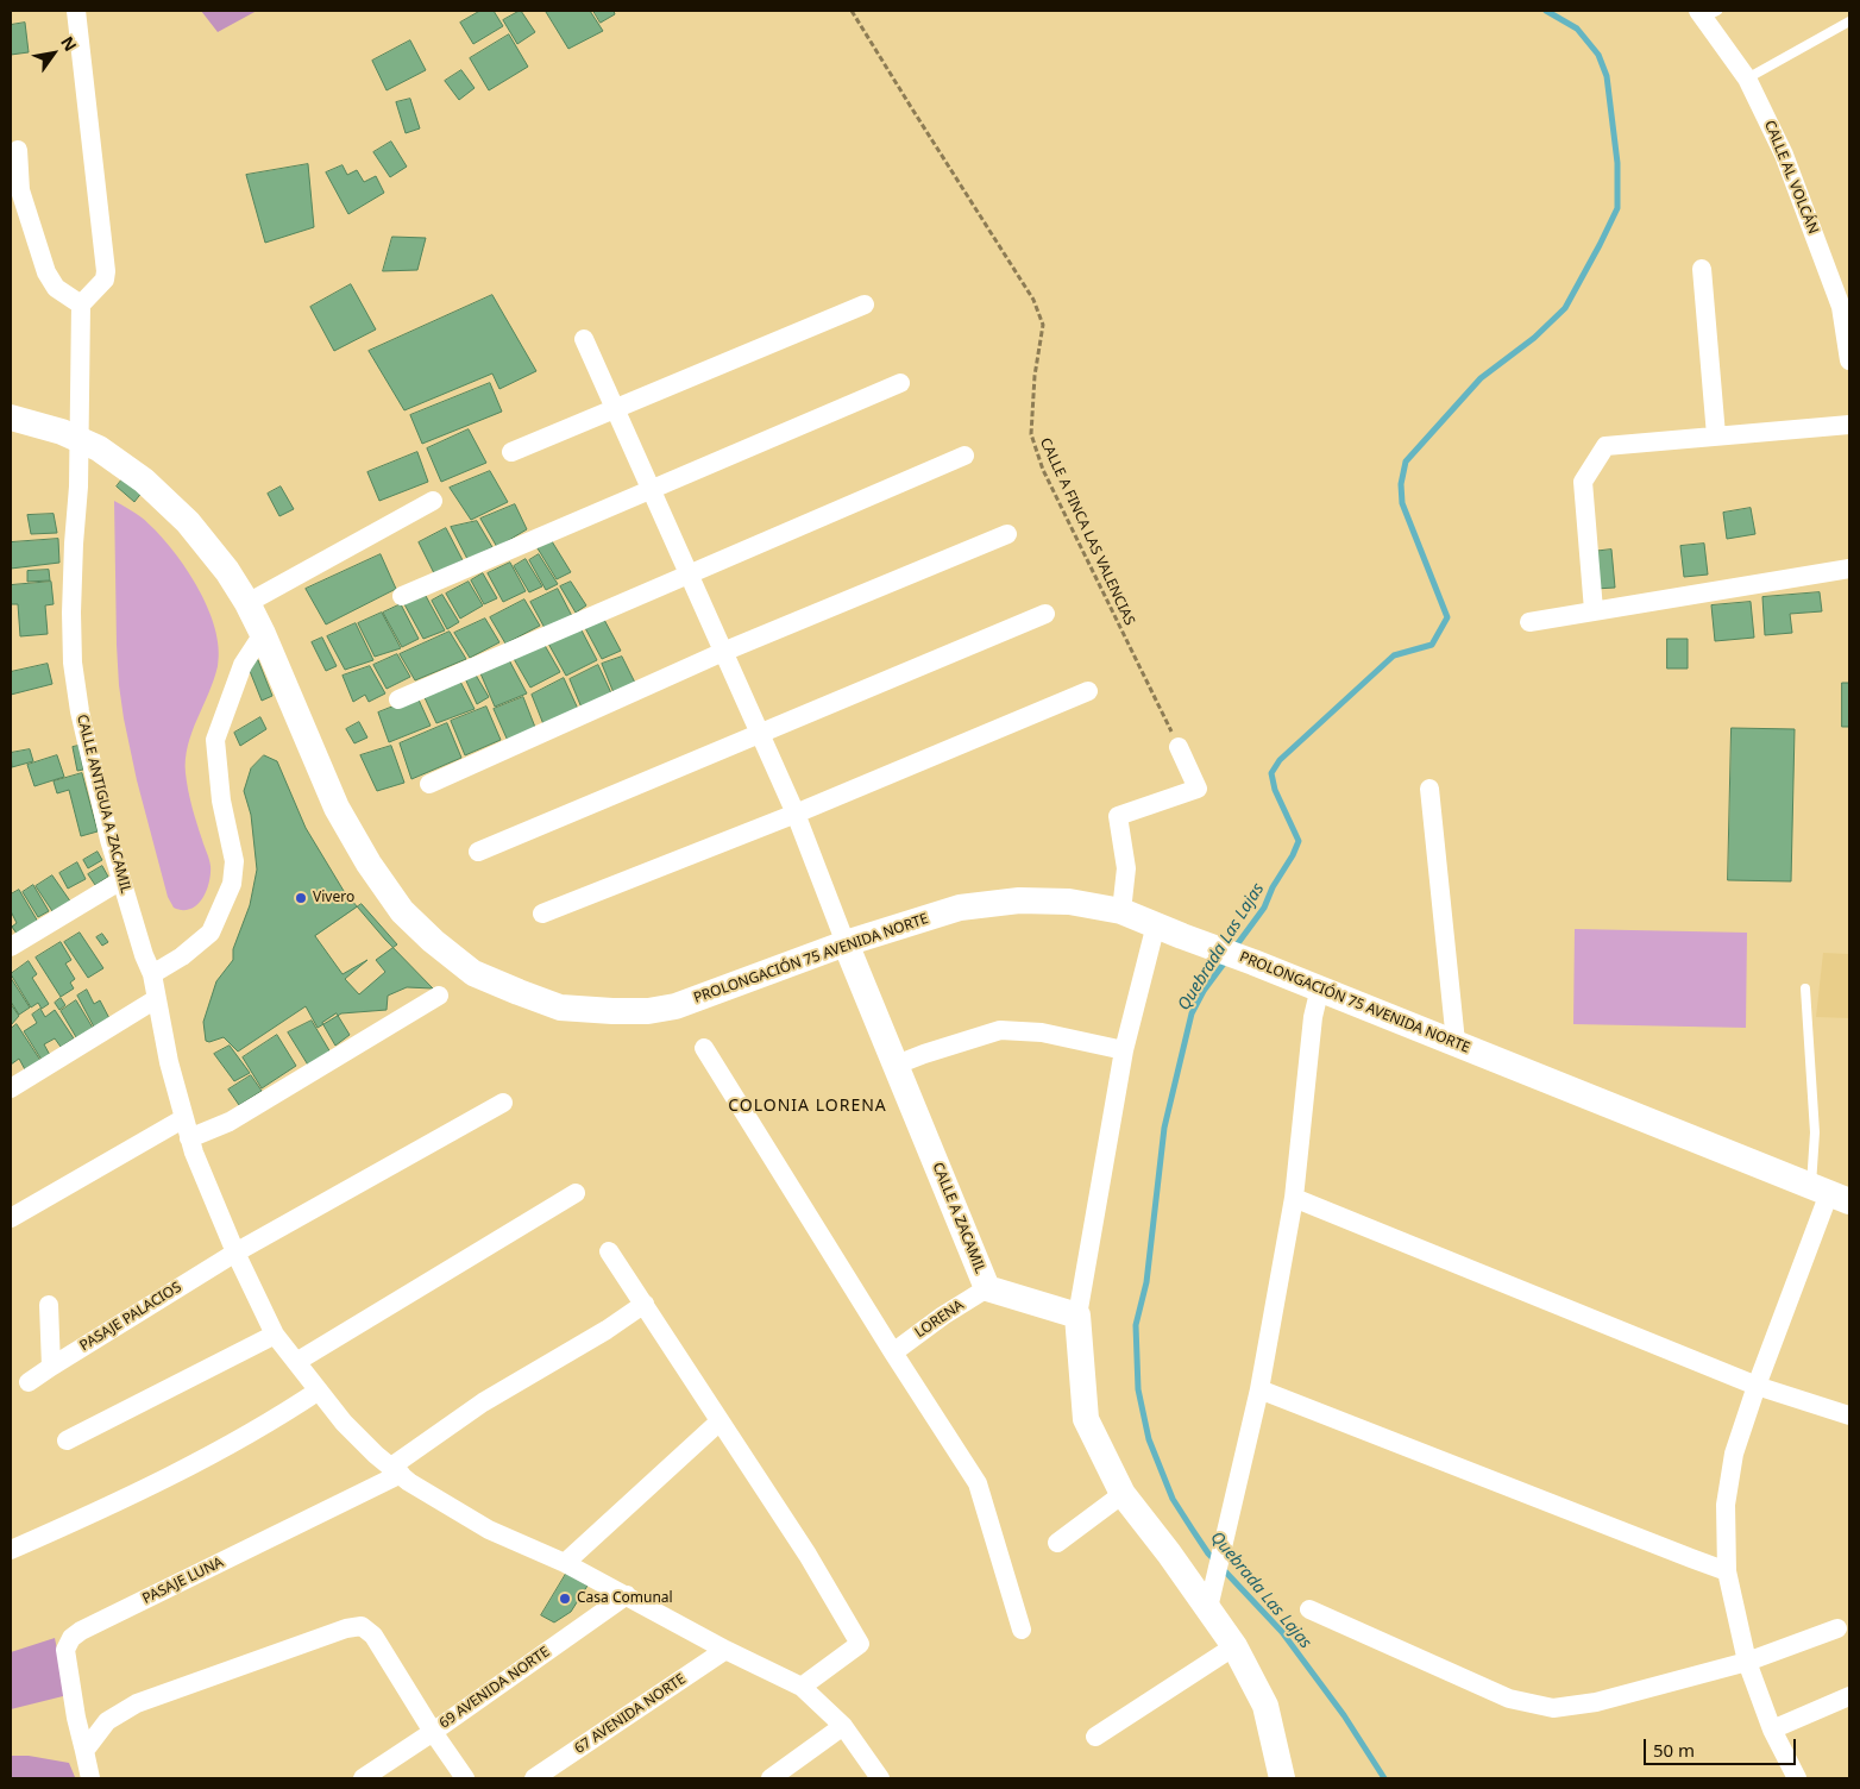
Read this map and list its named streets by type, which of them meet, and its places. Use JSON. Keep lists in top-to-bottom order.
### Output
{
  "streets": {
    "main road": ["PROLONGACIÓN 75 AVENIDA NORTE", "CALLE A ZACAMIL"],
    "street": [
      "CALLE AL VOLCÁN",
      "CALLE ANTIGUA A ZACAMIL",
      "PASAJE PALACIOS",
      "LORENA",
      "PASAJE LUNA",
      "69 AVENIDA NORTE",
      "67 AVENIDA NORTE"
    ],
    "path": ["CALLE A FINCA LAS VALENCIAS"]
  },
  "crossings": [
    ["CALLE ANTIGUA A ZACAMIL", "PASAJE PALACIOS"],
    ["CALLE ANTIGUA A ZACAMIL", "PASAJE LUNA"],
    ["CALLE ANTIGUA A ZACAMIL", "69 AVENIDA NORTE"],
    ["CALLE ANTIGUA A ZACAMIL", "67 AVENIDA NORTE"],
    ["PROLONGACIÓN 75 AVENIDA NORTE", "CALLE A ZACAMIL"],
    ["CALLE A ZACAMIL", "LORENA"]
  ],
  "districts": ["COLONIA LORENA"],
  "water": ["Quebrada Las Lajas"],
  "places": ["Vivero", "Casa Comunal"],
  "scale_bar": "50 m",
  "north": "top right"
}
